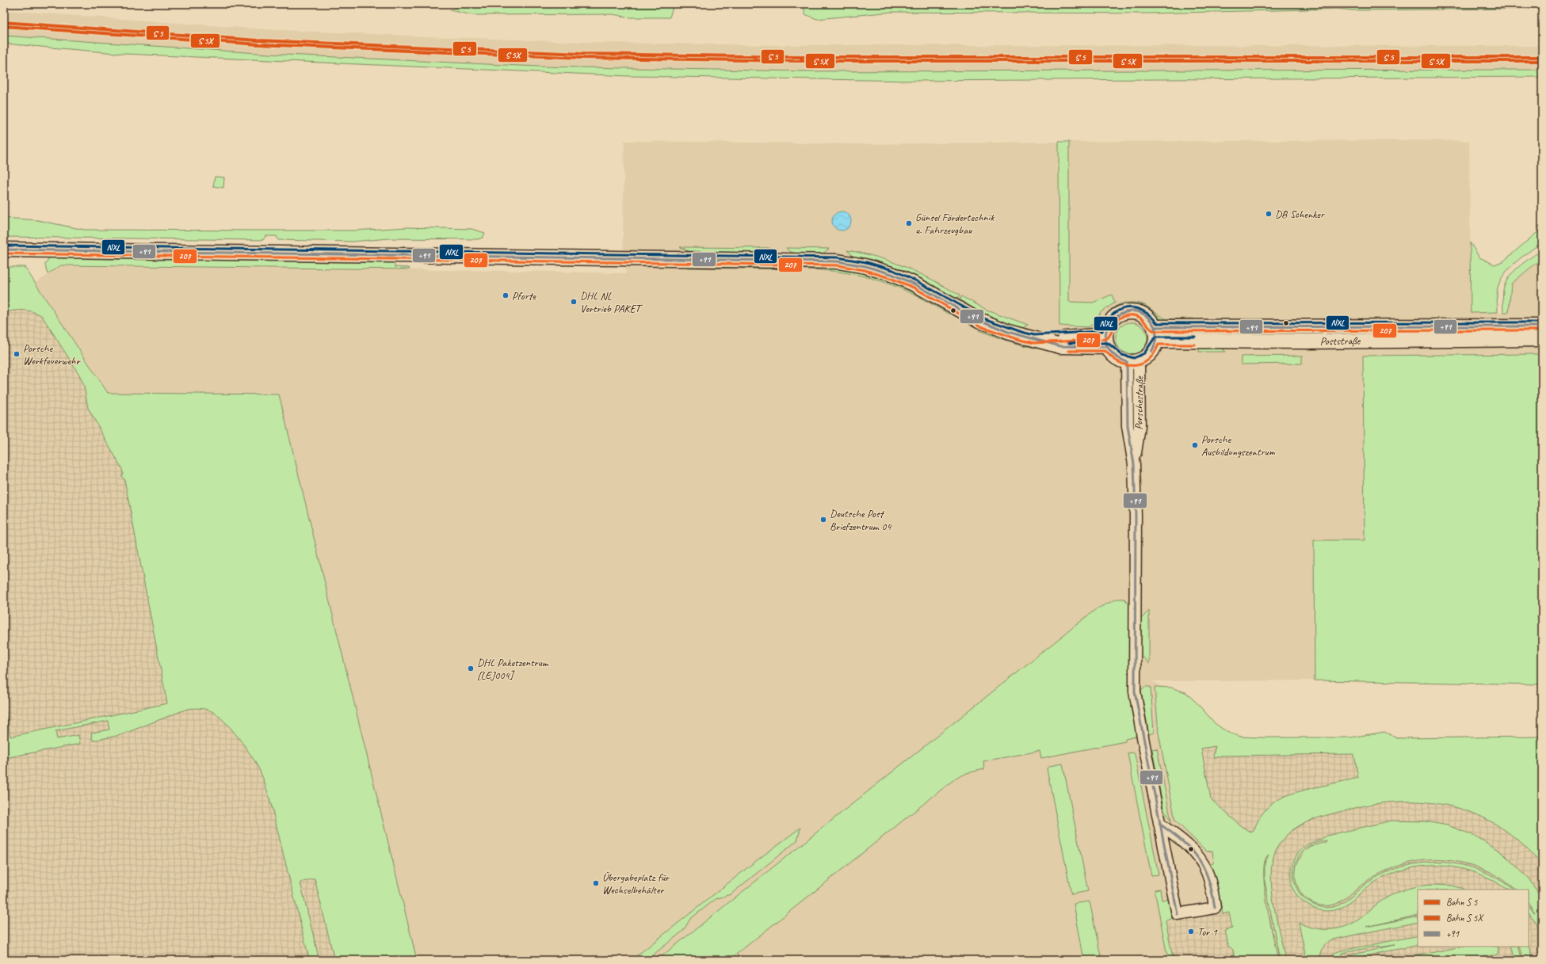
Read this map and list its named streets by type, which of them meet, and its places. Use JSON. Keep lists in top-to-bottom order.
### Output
{
  "streets": {
    "street": ["Poststraße", "Porschestraße"]
  },
  "crossings": [
    ["Poststraße", "Porschestraße"]
  ],
  "places": [
    "DB Schenker",
    "Günsel Fördertechnik u. Fahrzeugbau",
    "Pforte",
    "DHL NL Vertrieb PAKET",
    "Porsche Werkfeuerwehr",
    "Porsche Ausbildungszentrum",
    "Deutsche Post Briefzentrum 04",
    "DHL Paketzentrum [LEJ004]",
    "Übergabeplatz für Wechselbehälter",
    "Tor 1"
  ],
  "lines": ["transit line NXL", "transit line +91", "transit line 207"],
  "legend": ["Bahn S 5", "Bahn S 5X", "+91"]
}
